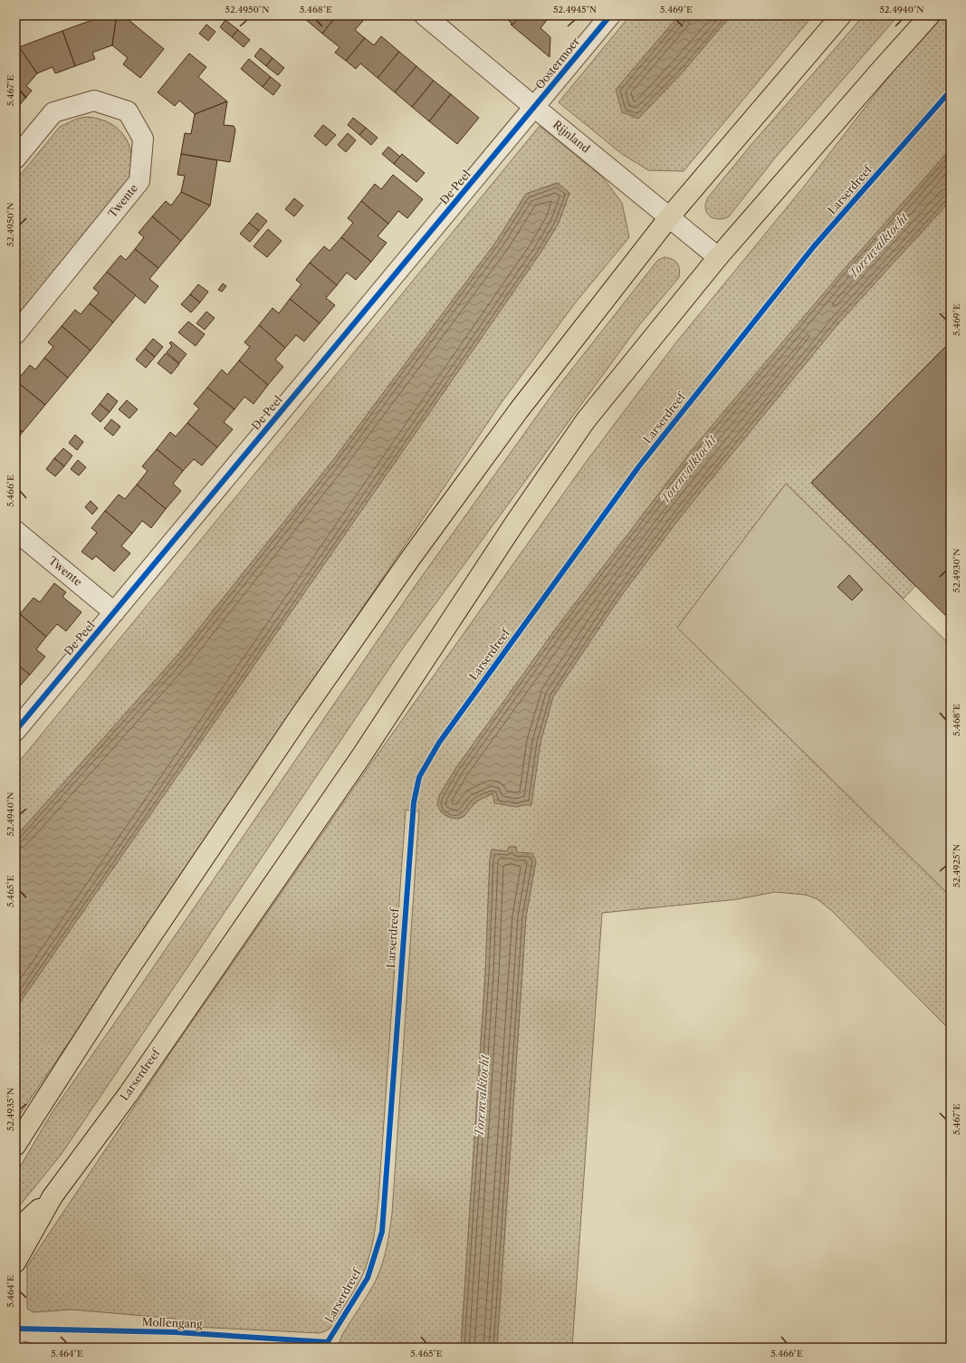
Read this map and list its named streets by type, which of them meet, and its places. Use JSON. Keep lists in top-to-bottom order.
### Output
{
  "streets": {
    "main road": ["Larserdreef"],
    "street": [
      "Oostermoer",
      "Rijnland",
      "De Peel",
      "Twente"
    ],
    "cycle path": ["Mollengang"]
  },
  "crossings": [
    ["Oostermoer", "Rijnland"],
    ["Oostermoer", "De Peel"],
    ["Rijnland", "De Peel"],
    ["Rijnland", "Larserdreef"],
    ["De Peel", "Twente"]
  ],
  "water": ["Torenvalktocht"],
  "coordinates": [
    "52.4950°N",
    "5.468°E",
    "52.4945°N",
    "5.469°E",
    "52.4940°N",
    "5.467°E",
    "5.466°E",
    "52.4930°N",
    "52.4925°N",
    "5.465°E",
    "52.4935°N",
    "5.464°E"
  ]
}
